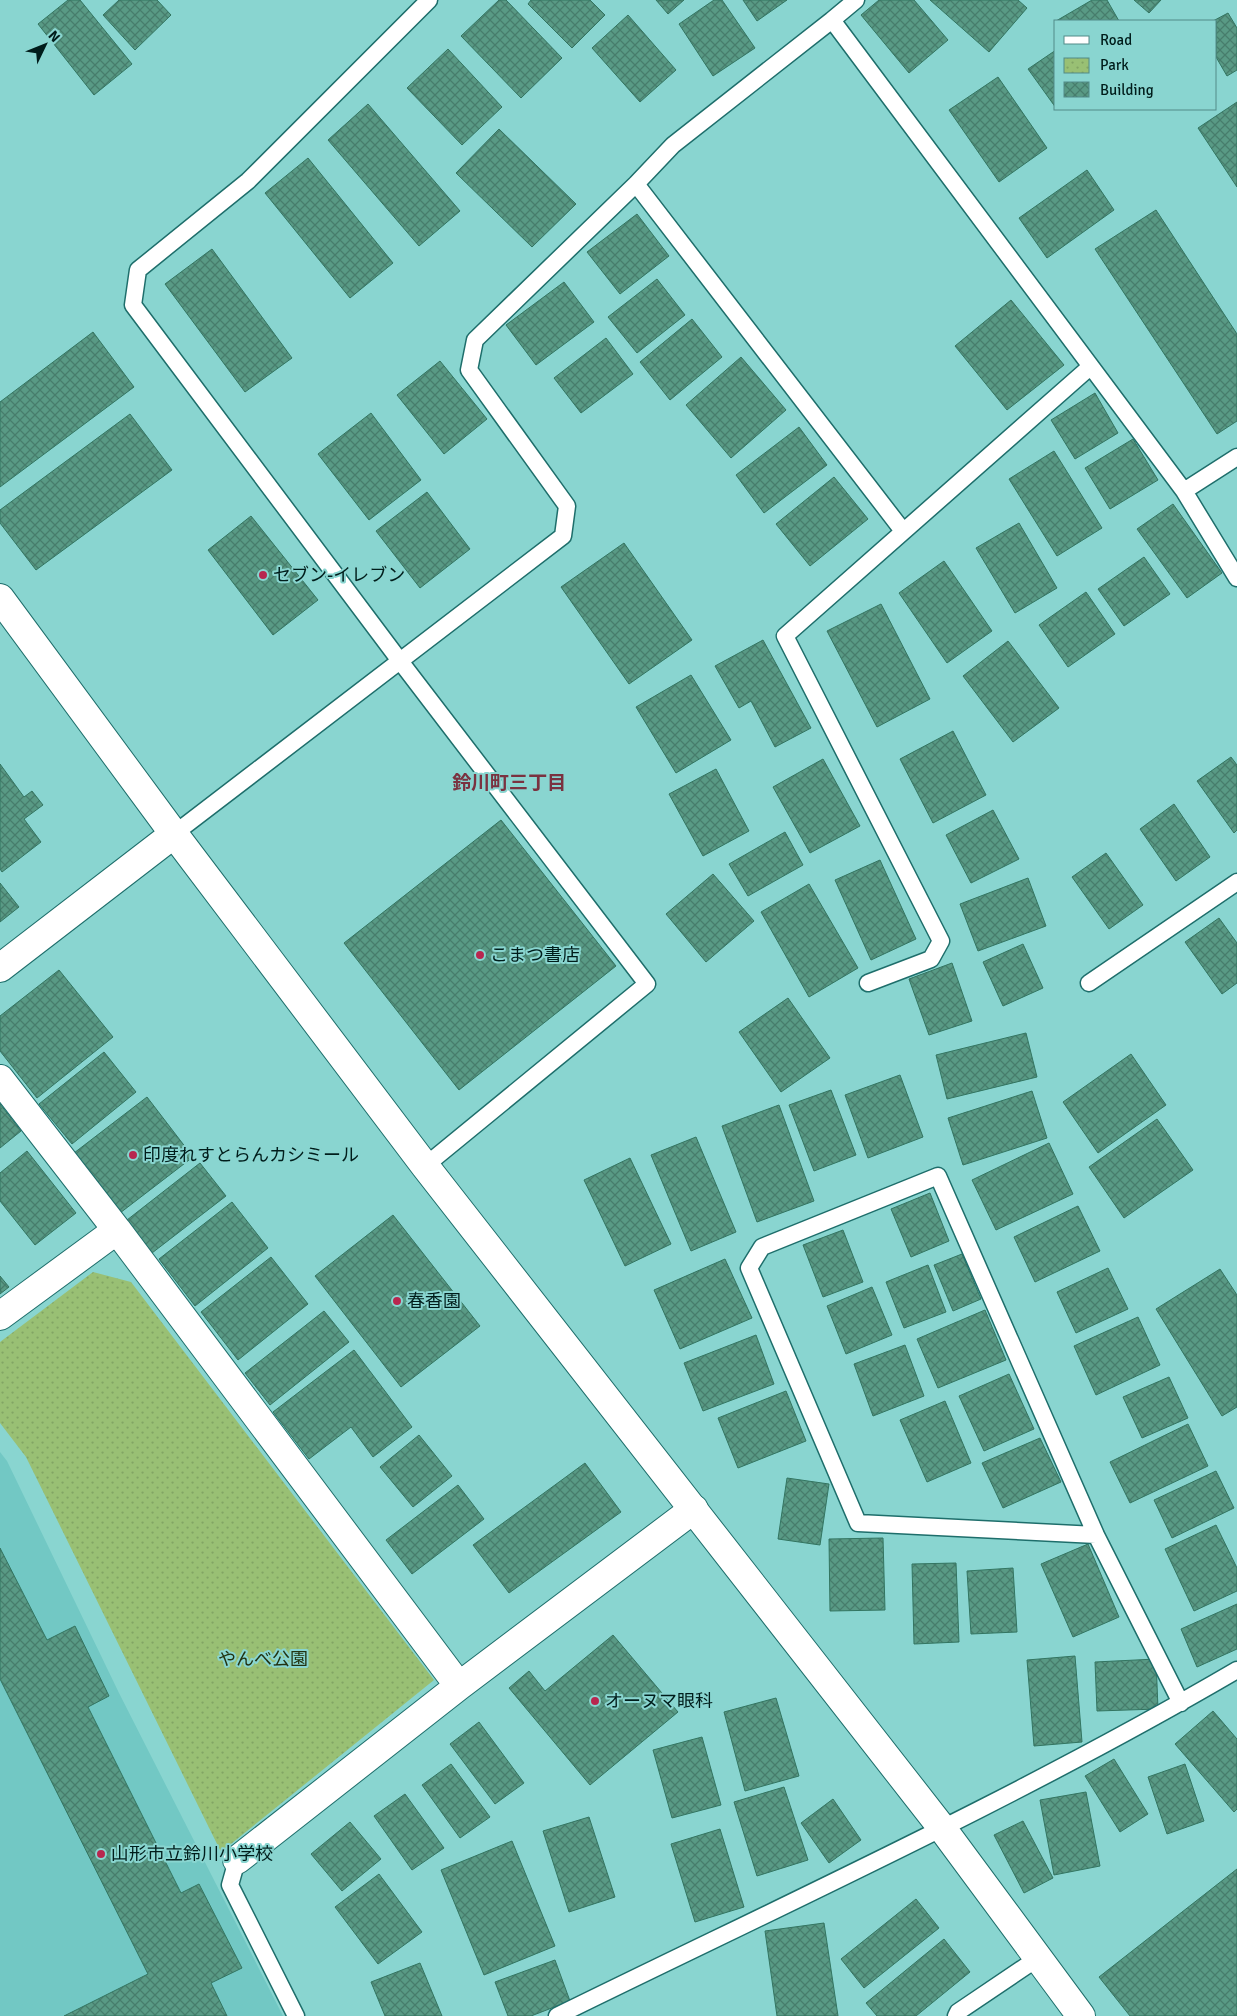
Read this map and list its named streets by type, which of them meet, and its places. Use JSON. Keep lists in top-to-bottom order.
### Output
{
  "districts": ["鈴川町三丁目"],
  "parks": ["やんべ公園"],
  "places": [
    "セブン-イレブン",
    "こまつ書店",
    "印度れすとらんカシミール",
    "春香園",
    "オーヌマ眼科",
    "山形市立鈴川小学校"
  ],
  "legend": ["Road", "Park", "Building"],
  "north": "top right"
}
